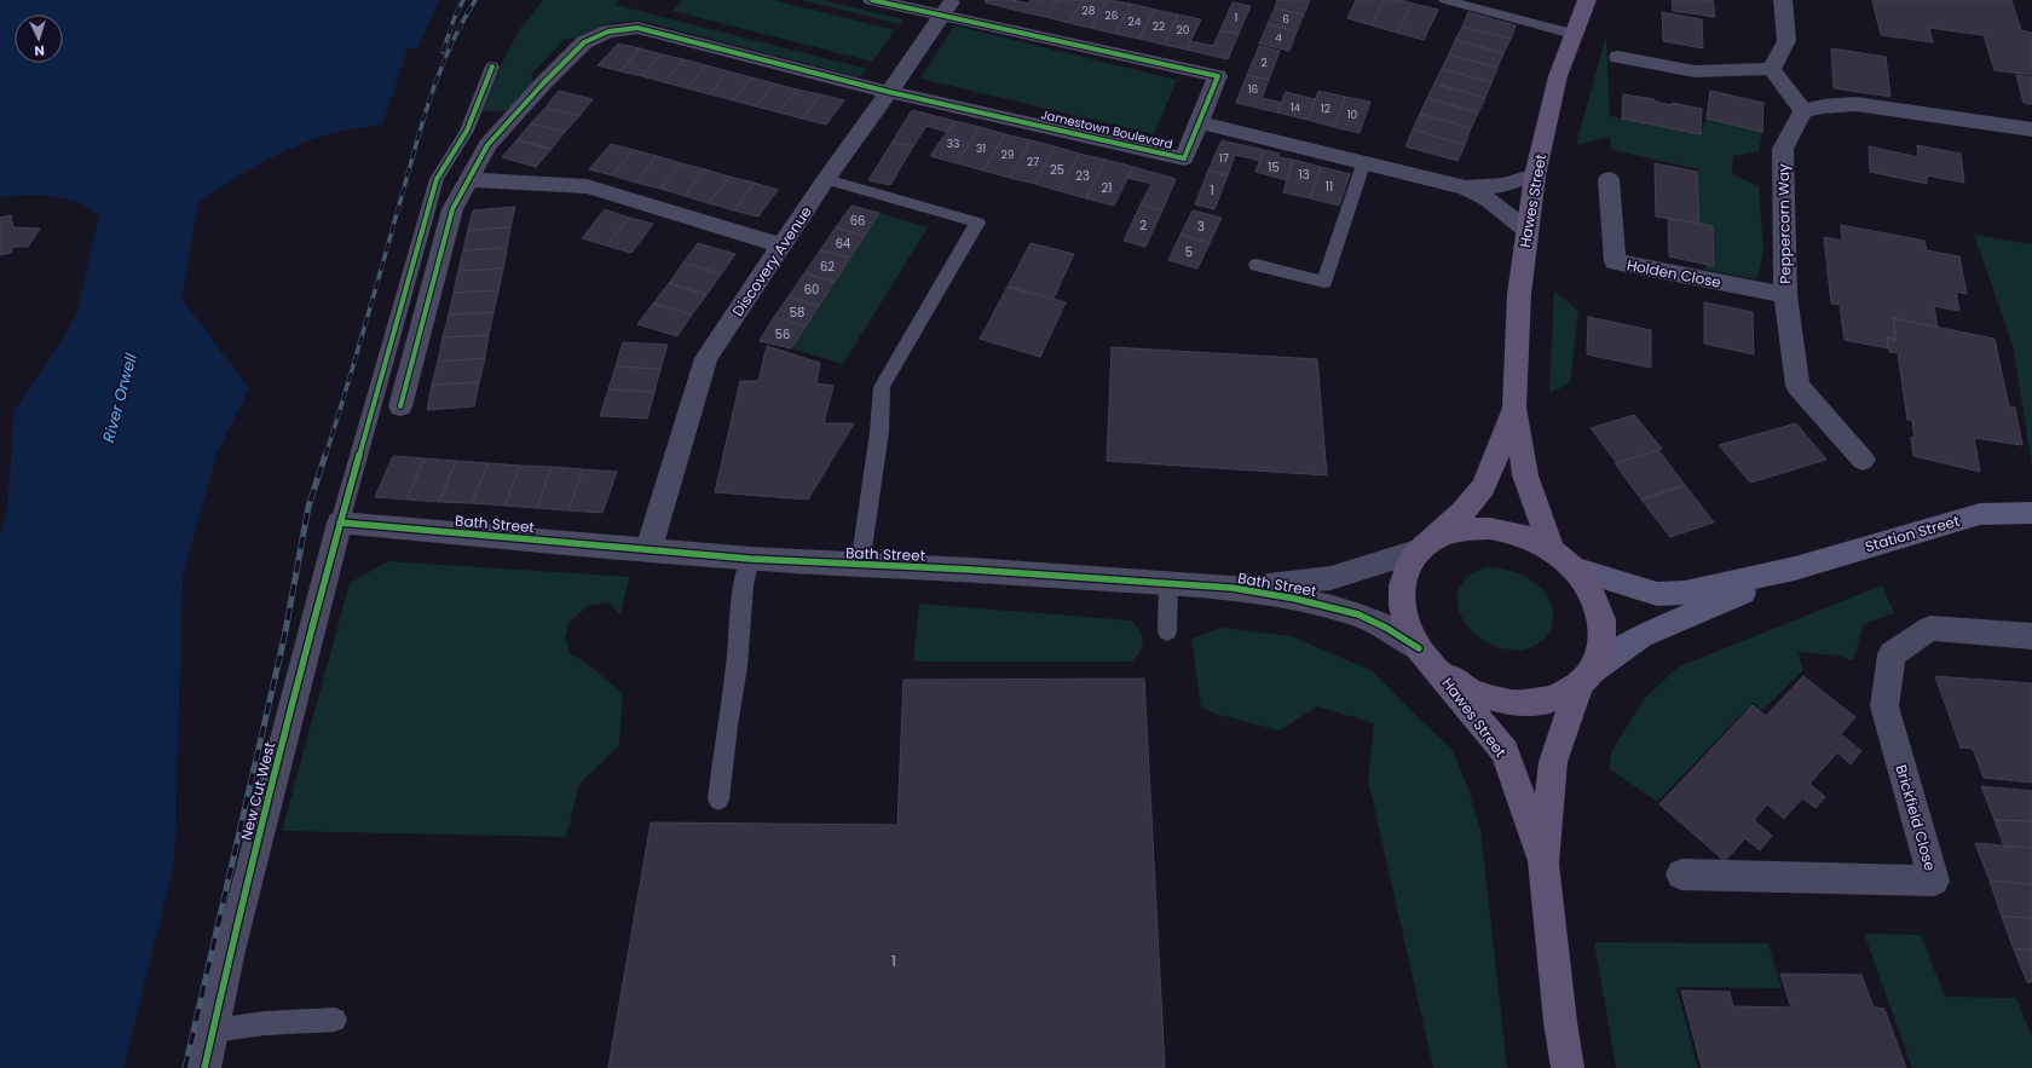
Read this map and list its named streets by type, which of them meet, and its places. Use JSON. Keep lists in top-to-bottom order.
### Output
{
  "streets": {
    "main road": ["Hawes Street"],
    "street": [
      "Jamestown Boulevard",
      "Peppercorn Way",
      "Discovery Avenue",
      "Holden Close",
      "Bath Street",
      "Station Street",
      "New Cut West",
      "Brickfield Close"
    ]
  },
  "crossings": [
    ["Jamestown Boulevard", "Discovery Avenue"],
    ["Hawes Street", "Bath Street"],
    ["Hawes Street", "Station Street"],
    ["Peppercorn Way", "Holden Close"],
    ["Discovery Avenue", "Bath Street"],
    ["Bath Street", "New Cut West"]
  ],
  "water": ["River Orwell"],
  "house_numbers": [
    "28",
    "26",
    "1",
    "6",
    "24",
    "22",
    "20",
    "4",
    "2",
    "16",
    "14",
    "12",
    "10",
    "33",
    "31",
    "29",
    "17",
    "27",
    "15",
    "25",
    "13",
    "23",
    "11",
    "21",
    "1",
    "66",
    "2",
    "3",
    "64",
    "5",
    "62",
    "60",
    "58",
    "56",
    "1"
  ],
  "north": "bottom"
}
